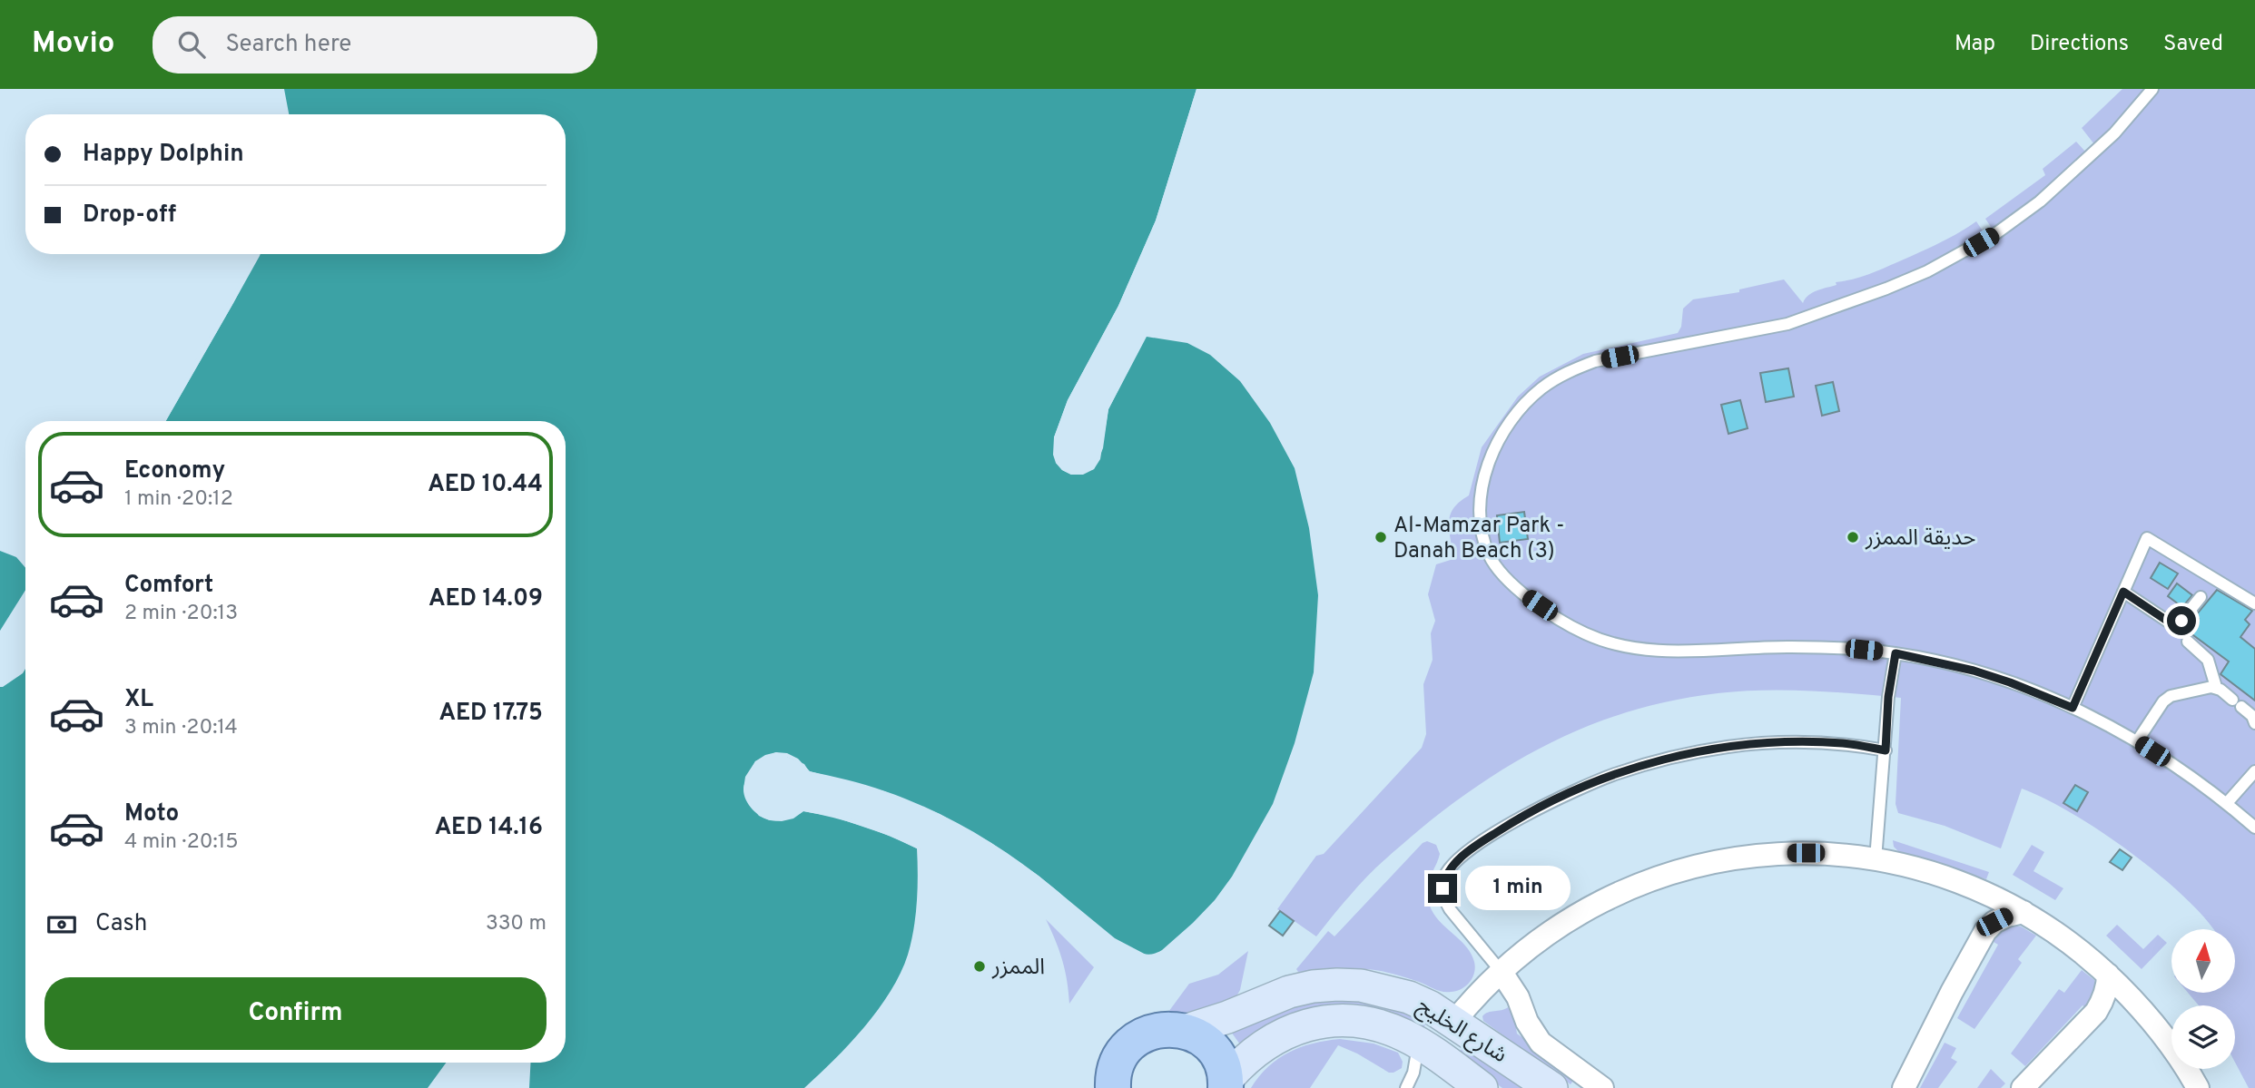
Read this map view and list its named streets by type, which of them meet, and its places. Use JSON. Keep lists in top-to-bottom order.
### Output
{
  "streets": {
    "main road": ["شارع الخليج"]
  },
  "places": ["Al-Mamzar Park - Danah Beach (3)", "حديقة الممزر", "الممزر"],
  "north": "top",
  "page": {
    "header": "Movio",
    "search": "Search here",
    "nav": ["Map", "Directions", "Saved"],
    "banner": ["Happy Dolphin", "Drop-off"],
    "list": [
      {
        "name": "Economy",
        "note": "1 min · 20:12",
        "value": "AED 10.44"
      },
      {
        "name": "Comfort",
        "note": "2 min · 20:13",
        "value": "AED 14.09"
      },
      {
        "name": "XL",
        "note": "3 min · 20:14",
        "value": "AED 17.75"
      },
      {
        "name": "Moto",
        "note": "4 min · 20:15",
        "value": "AED 14.16"
      }
    ],
    "bubble": "1 min",
    "pay": ["Cash", "330 m"],
    "buttons": "Confirm"
  }
}
